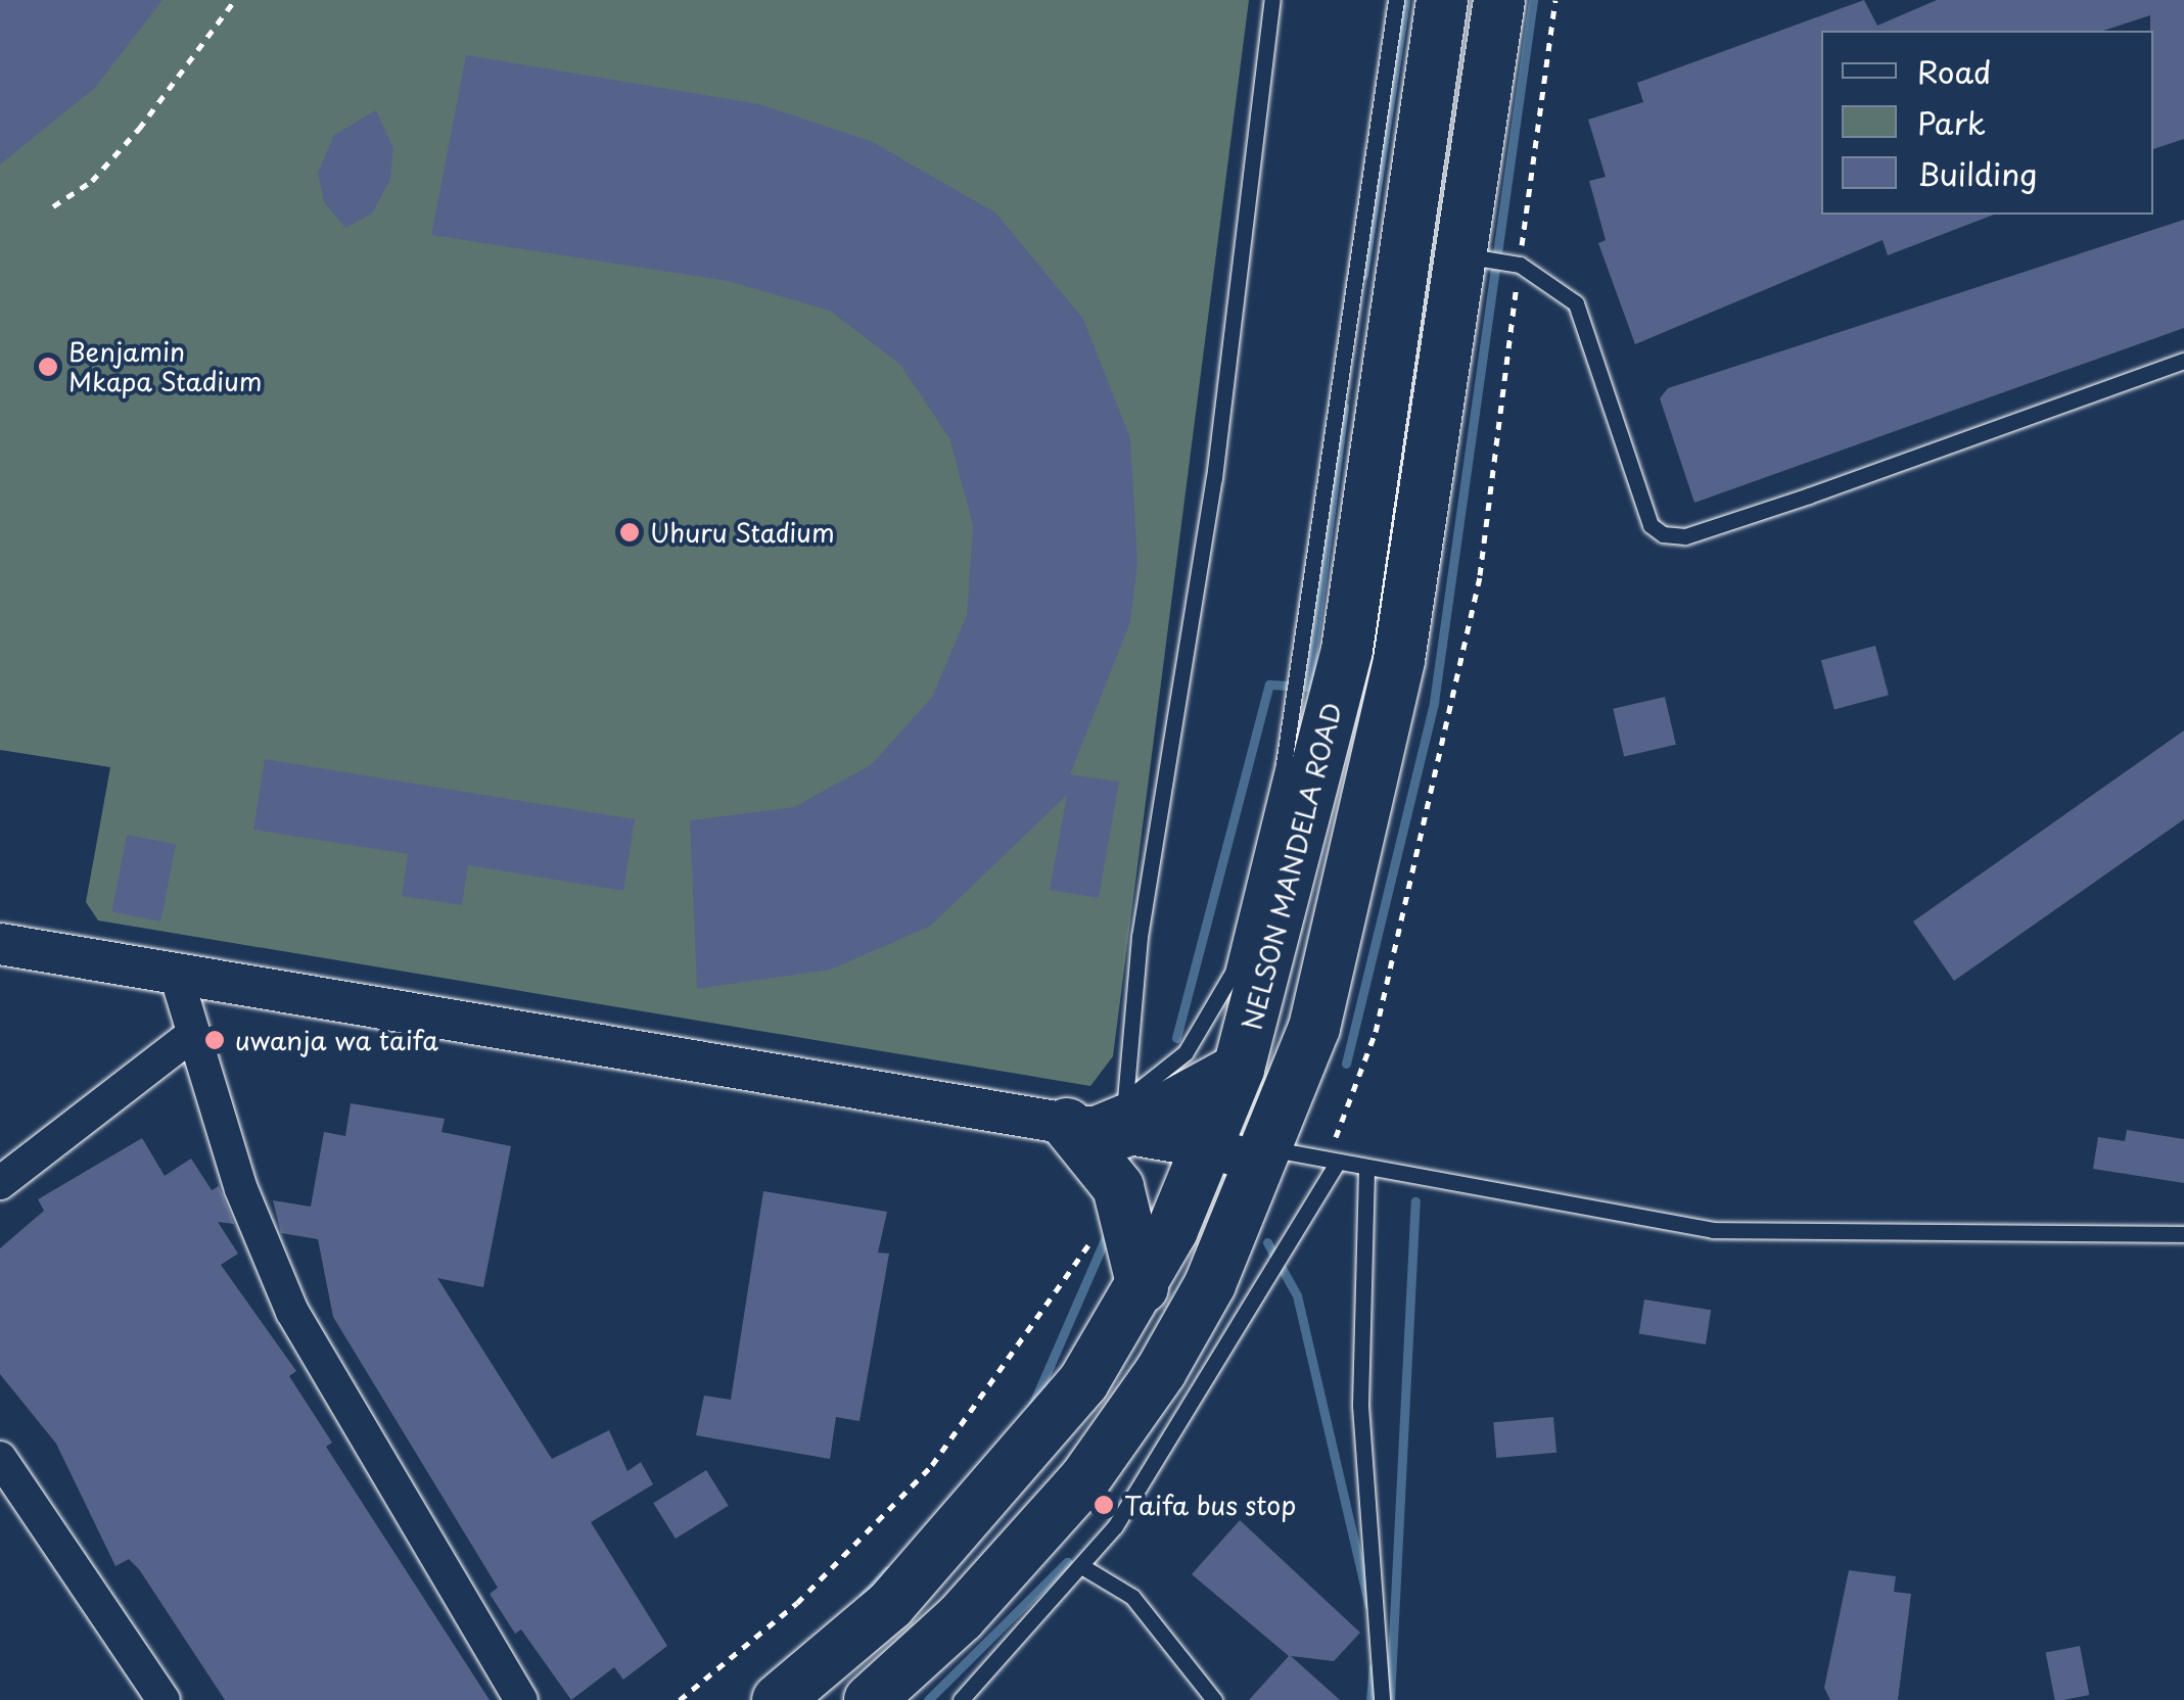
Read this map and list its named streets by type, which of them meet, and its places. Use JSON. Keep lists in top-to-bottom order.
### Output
{
  "streets": {
    "main road": ["NELSON MANDELA ROAD"]
  },
  "places": [
    "Benjamin Mkapa Stadium",
    "Uhuru Stadium",
    "uwanja wa taifa",
    "Taifa bus stop"
  ],
  "legend": ["Road", "Park", "Building"]
}
